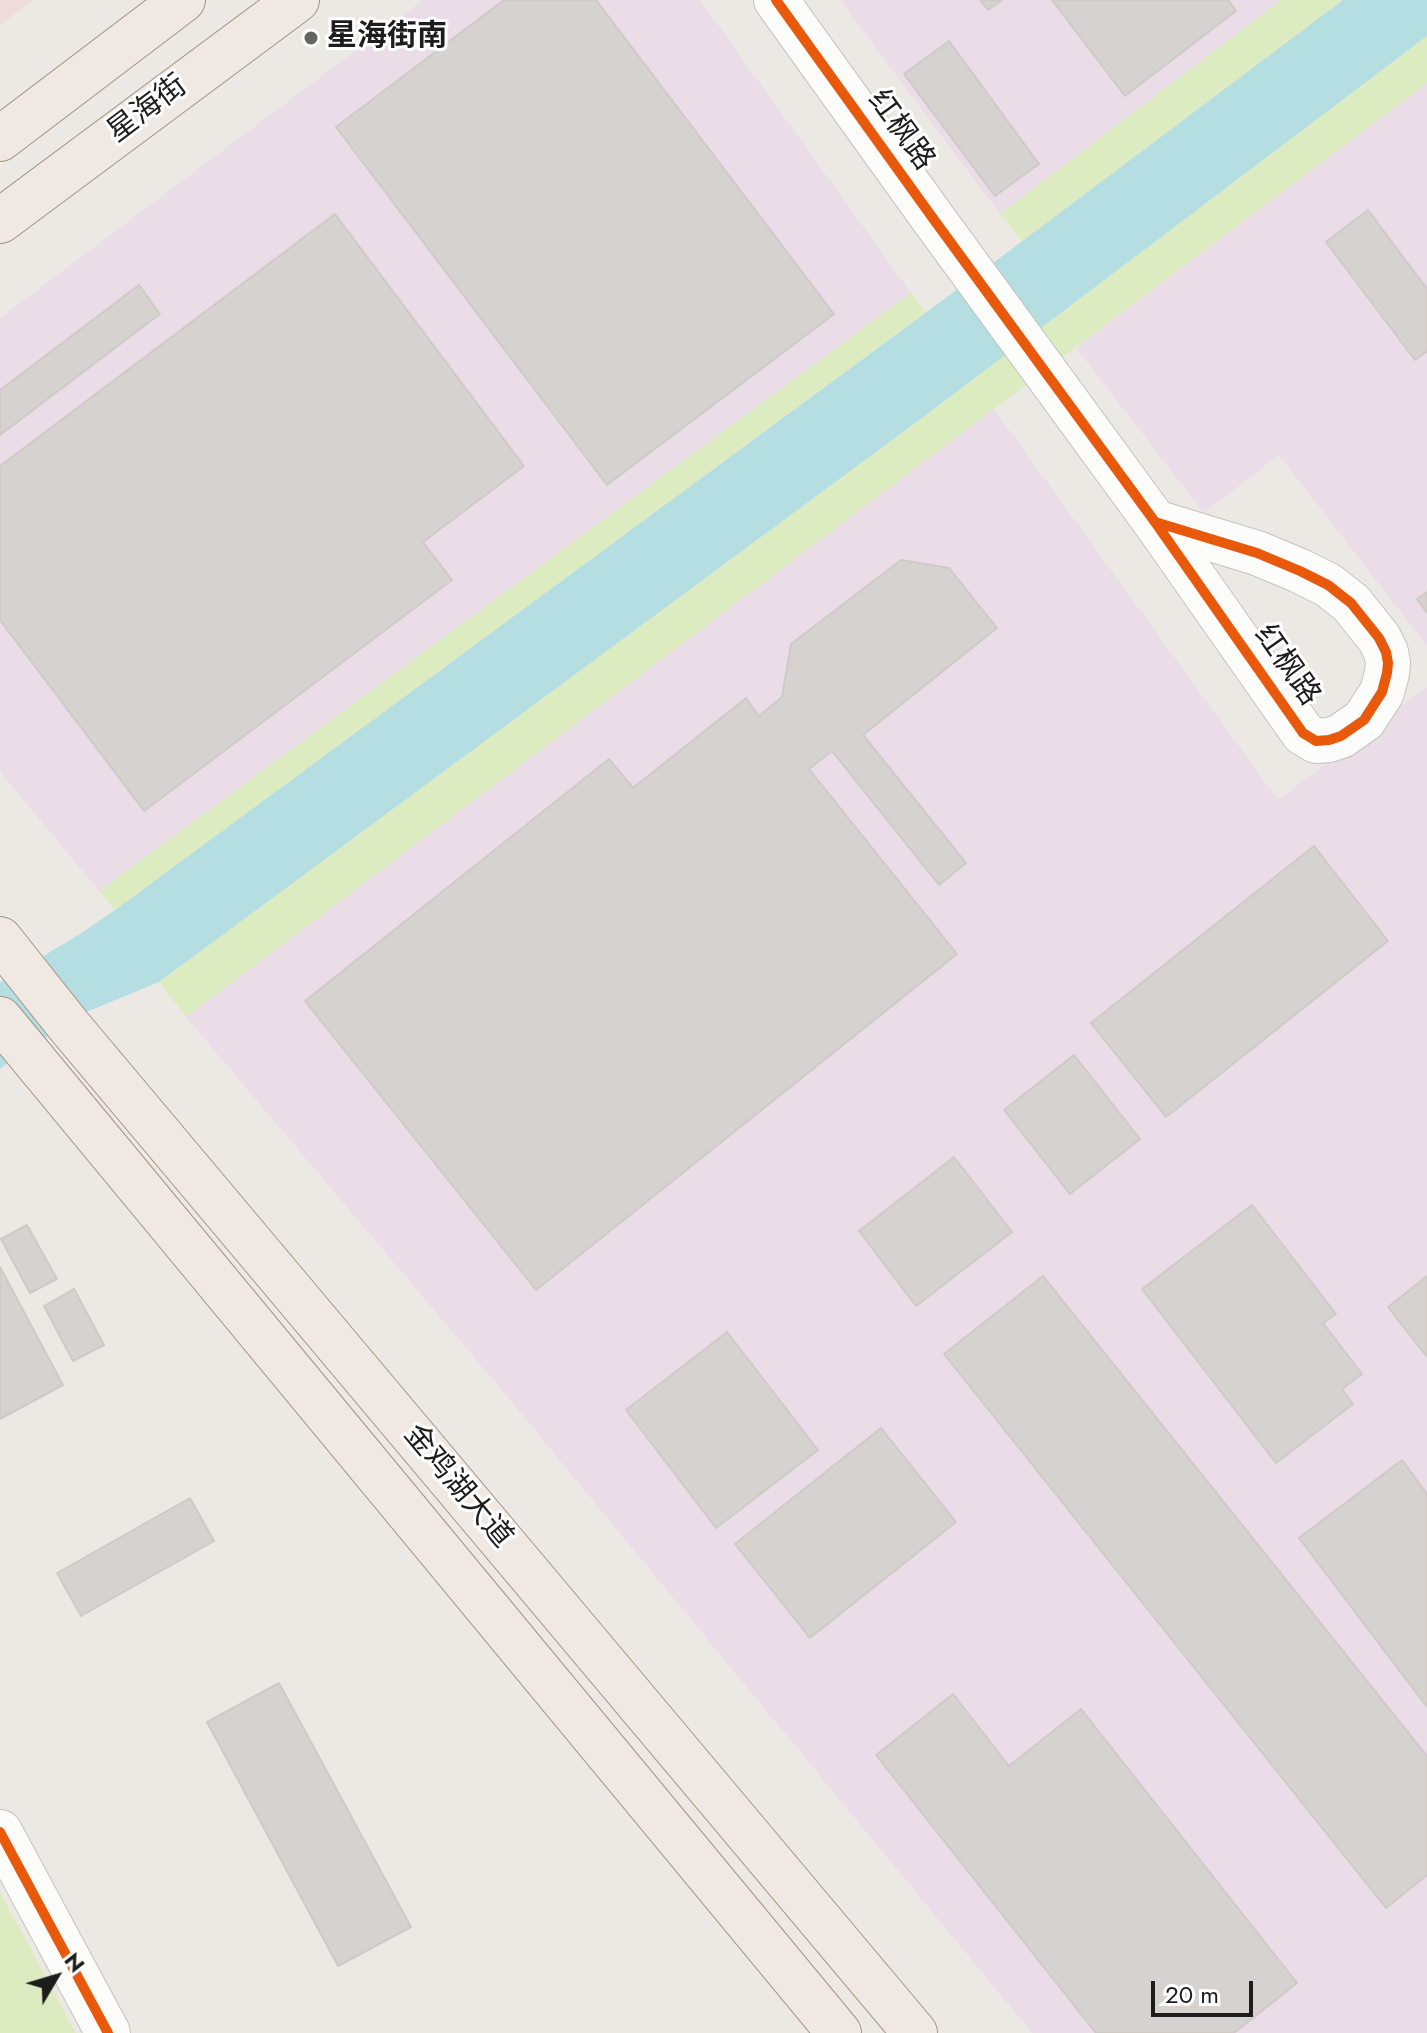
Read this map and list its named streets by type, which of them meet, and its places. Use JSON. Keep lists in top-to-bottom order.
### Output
{
  "streets": {
    "main road": ["星海街", "金鸡湖大道"],
    "street": ["红枫路"]
  },
  "places": ["星海街南"],
  "scale_bar": "20 m",
  "north": "top right"
}
